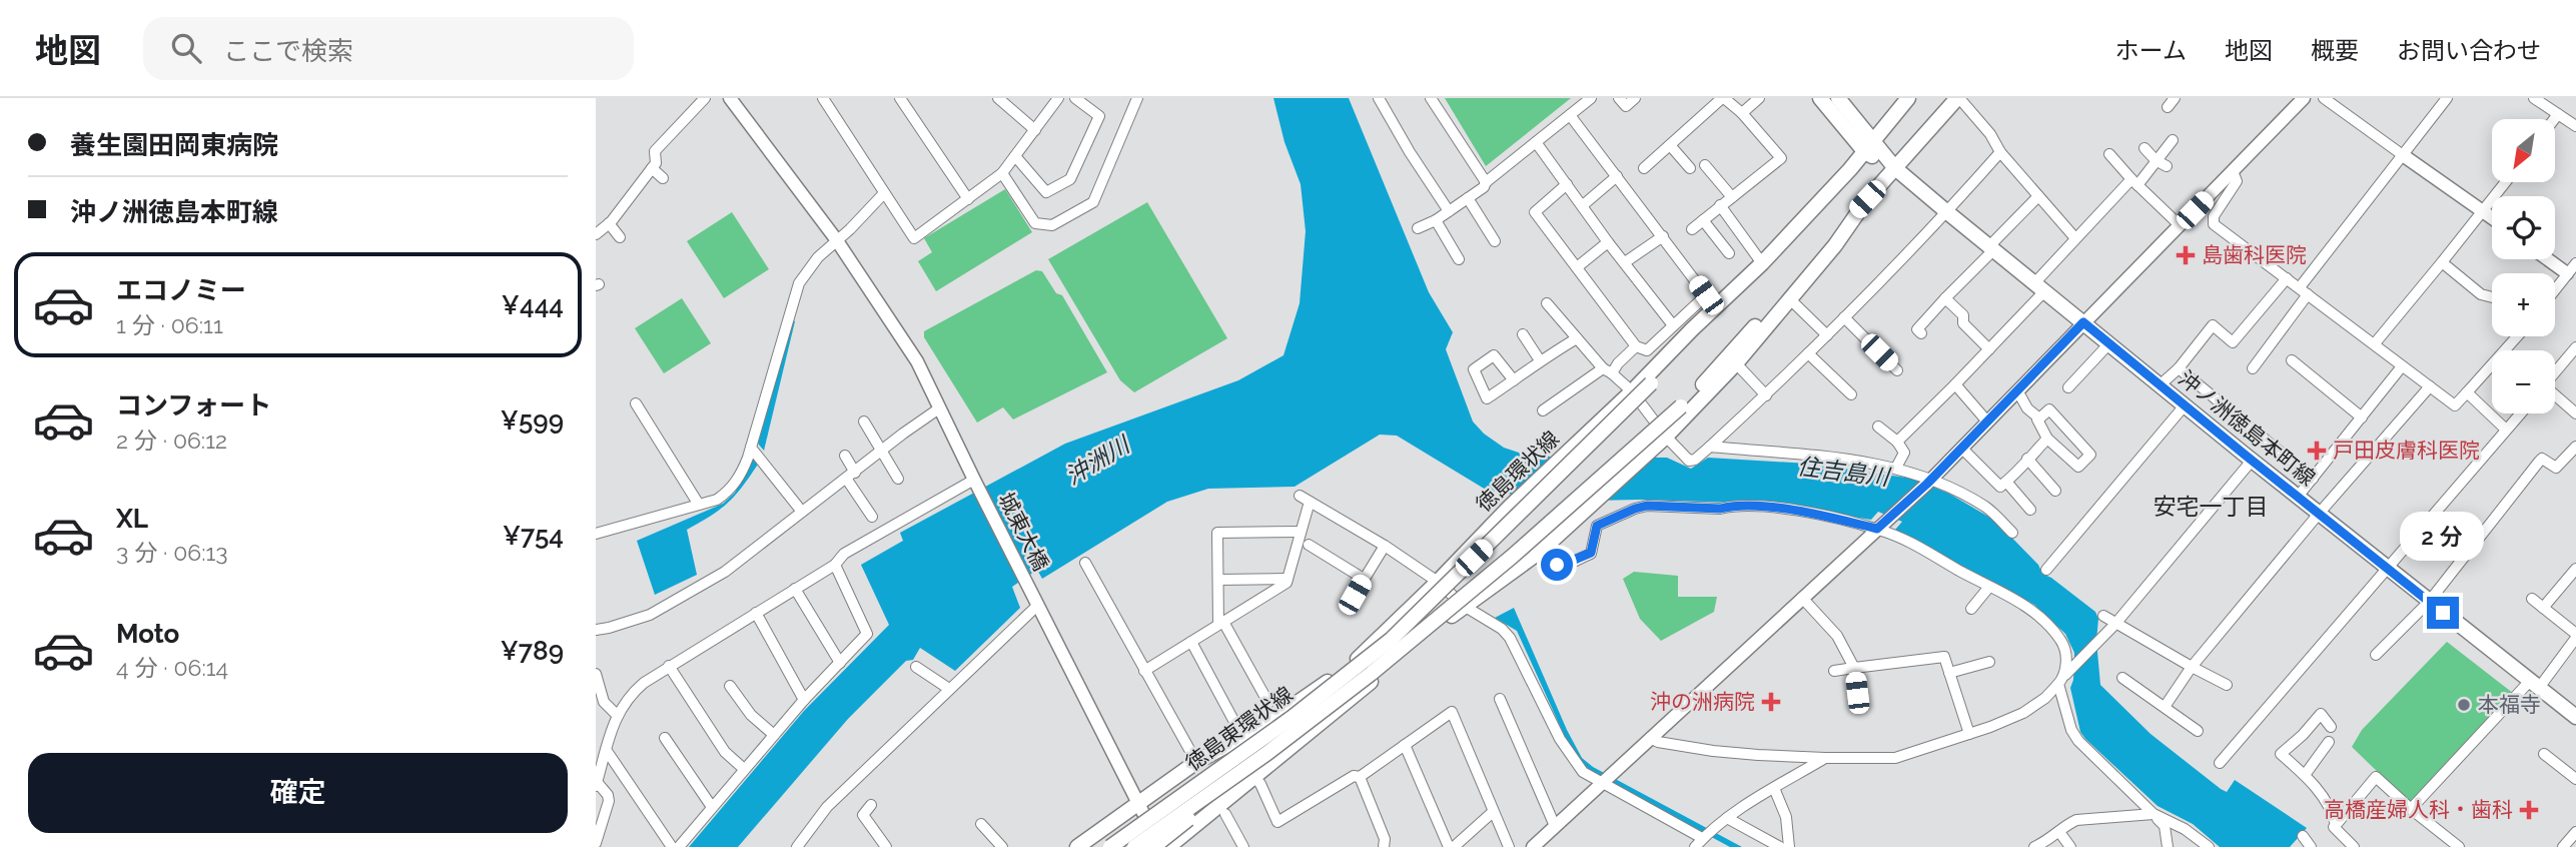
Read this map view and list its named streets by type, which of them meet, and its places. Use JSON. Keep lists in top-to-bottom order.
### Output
{
  "streets": {
    "main road": ["沖ノ洲徳島本町線", "徳島環状線", "徳島東環状線"],
    "street": ["城東大橋"]
  },
  "crossings": [
    ["沖ノ洲徳島本町線", "徳島環状線"],
    ["徳島環状線", "城東大橋"],
    ["徳島環状線", "徳島東環状線"]
  ],
  "districts": ["安宅一丁目"],
  "water": ["沖洲川", "住吉島川"],
  "places": {
    "health": [
      "島歯科医院",
      "戸田皮膚科医院",
      "沖の洲病院",
      "高橋産婦人科・歯科"
    ],
    "other": ["本福寺"]
  },
  "north": "bottom left",
  "page": {
    "header": "地図",
    "search": "ここで検索",
    "nav": [
      "ホーム",
      "地図",
      "概要",
      "お問い合わせ"
    ],
    "banner": ["養生園田岡東病院", "沖ノ洲徳島本町線"],
    "map_buttons": ["+", "−"],
    "list": [
      {
        "name": "エコノミー",
        "note": "1 分 · 06:11",
        "value": "¥444"
      },
      {
        "name": "コンフォート",
        "note": "2 分 · 06:12",
        "value": "¥599"
      },
      {
        "name": "XL",
        "note": "3 分 · 06:13",
        "value": "¥754"
      },
      {
        "name": "Moto",
        "note": "4 分 · 06:14",
        "value": "¥789"
      }
    ],
    "bubble": "2 分",
    "buttons": "確定"
  }
}
